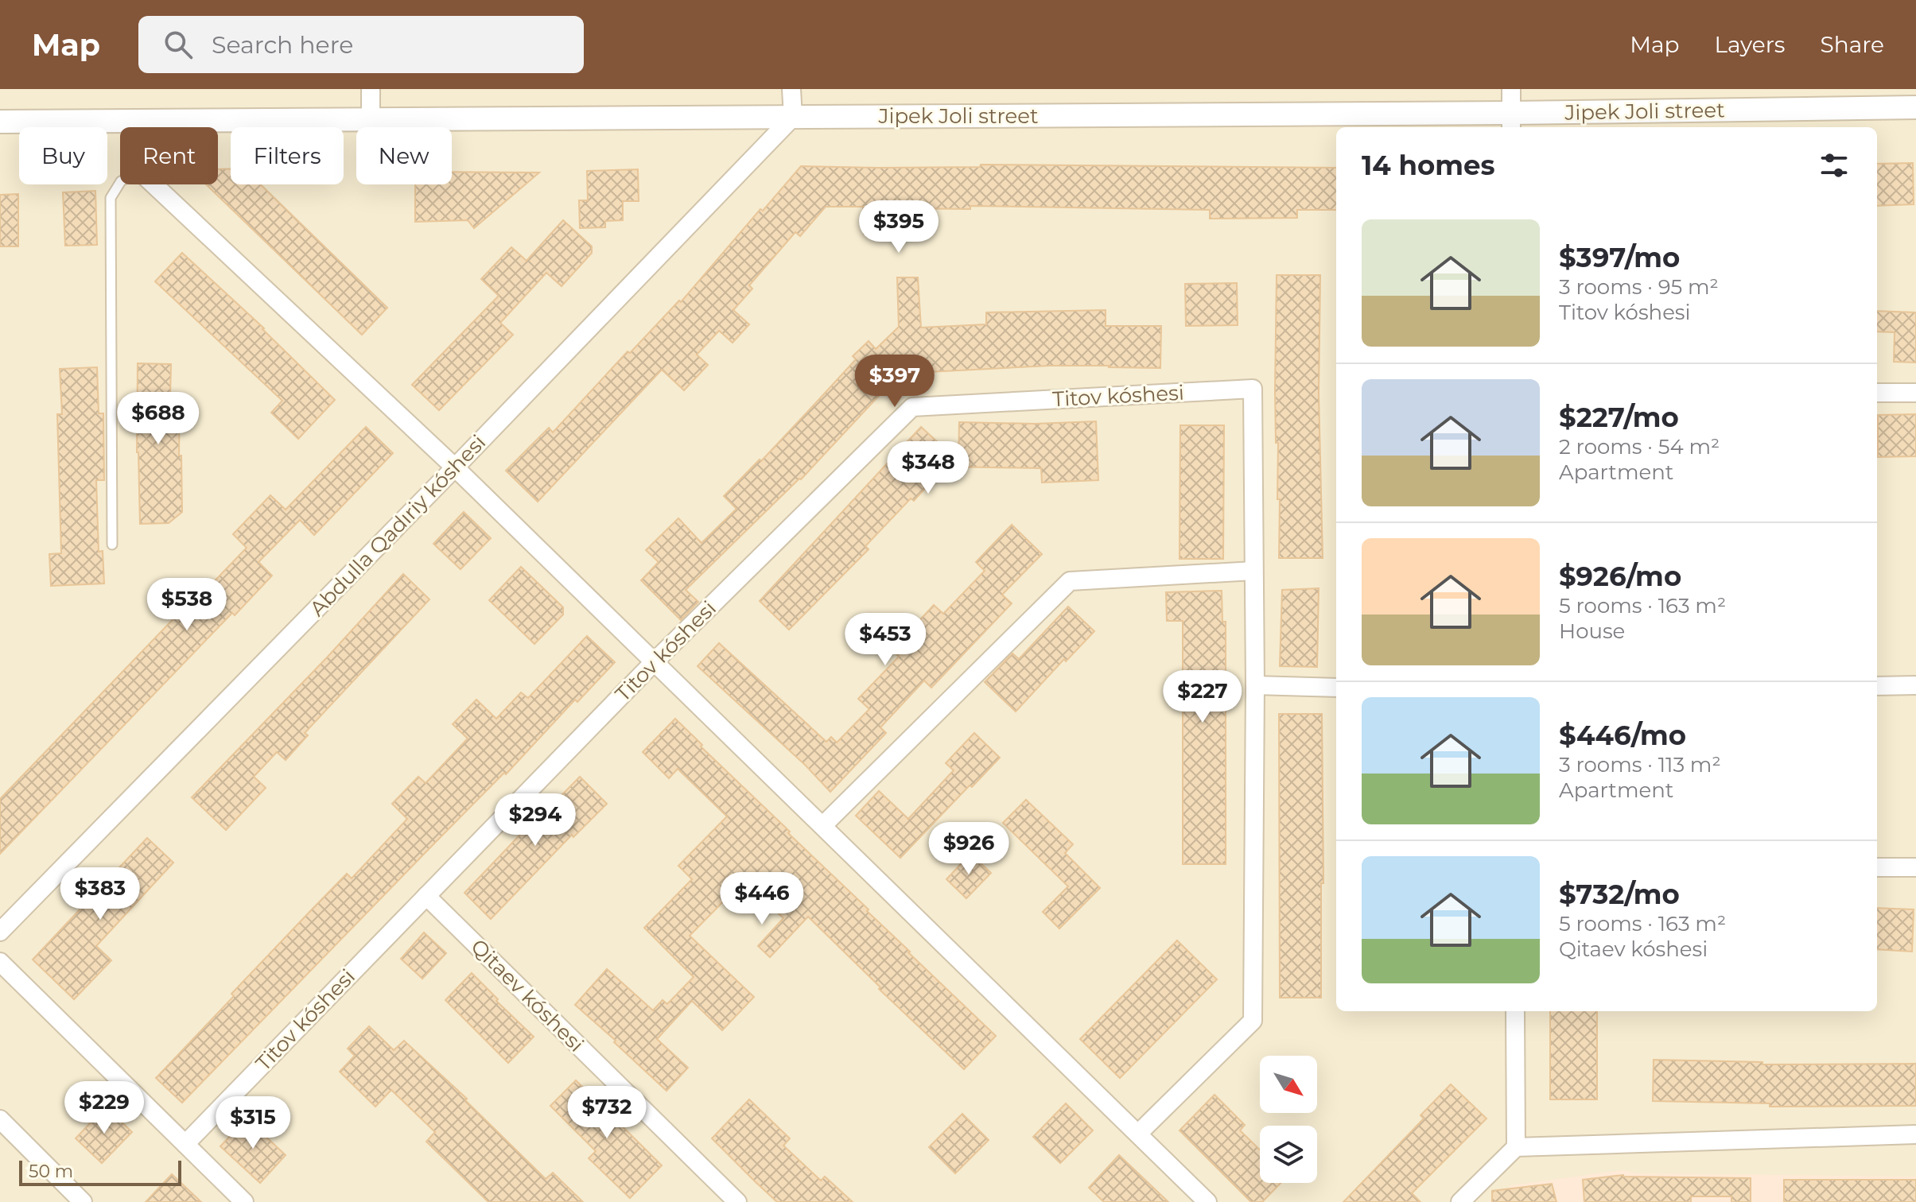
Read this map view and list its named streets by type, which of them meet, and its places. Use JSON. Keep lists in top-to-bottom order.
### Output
{
  "streets": {
    "street": [
      "Jipek Joli street",
      "Titov kóshesi",
      "Abdulla Qadıriy kóshesi",
      "Qitaev kóshesi"
    ]
  },
  "crossings": [
    ["Jipek Joli street", "Abdulla Qadıriy kóshesi"],
    ["Titov kóshesi", "Qitaev kóshesi"]
  ],
  "scale_bar": "50 m",
  "north": "bottom right",
  "page": {
    "header": "Map",
    "search": "Search here",
    "nav": ["Map", "Layers", "Share"],
    "chip": [
      "Buy",
      "Rent",
      "Filters",
      "New"
    ],
    "heading": "14 homes",
    "price": [
      "$395",
      "$397",
      "$688",
      "$348",
      "$538",
      "$453",
      "$227",
      "$294",
      "$926",
      "$383",
      "$446",
      "$229",
      "$732",
      "$315"
    ],
    "list": [
      {
        "name": "$397/mo",
        "note": "3 rooms · 95 m² · Titov kóshesi"
      },
      {
        "name": "$227/mo",
        "note": "2 rooms · 54 m² · Apartment"
      },
      {
        "name": "$926/mo",
        "note": "5 rooms · 163 m² · House"
      },
      {
        "name": "$446/mo",
        "note": "3 rooms · 113 m² · Apartment"
      },
      {
        "name": "$732/mo",
        "note": "5 rooms · 163 m² · Qitaev kóshesi"
      }
    ],
    "scale": "50 m"
  }
}
